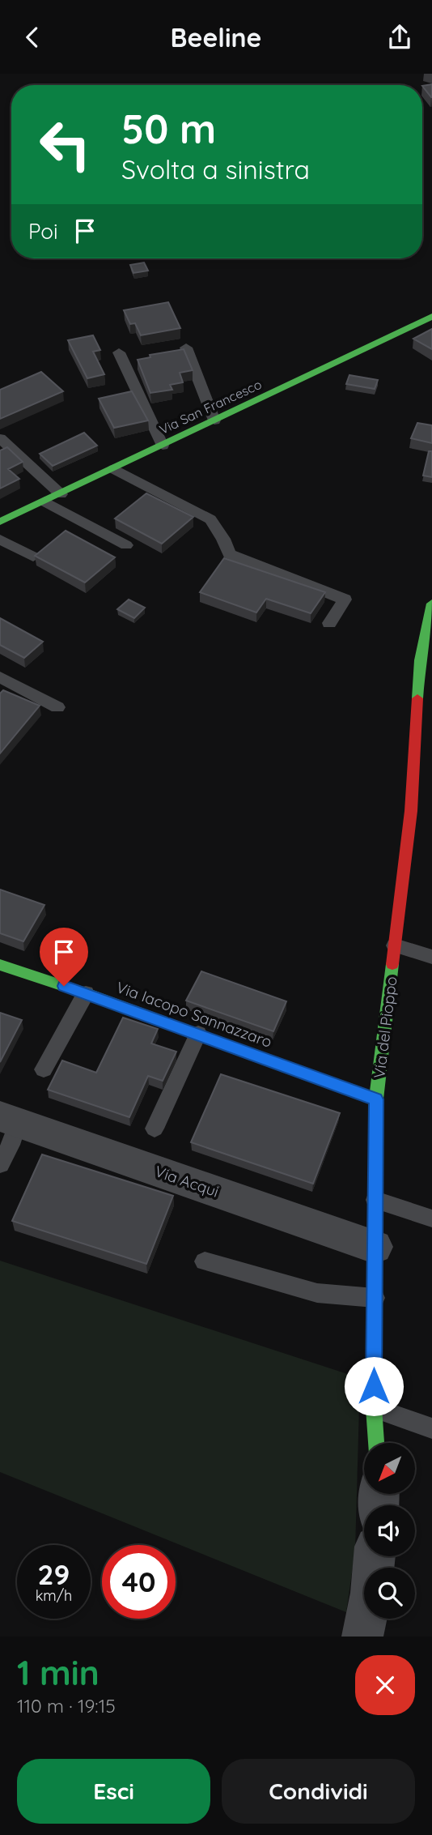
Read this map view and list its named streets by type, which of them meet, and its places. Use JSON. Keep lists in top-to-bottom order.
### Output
{
  "streets": {
    "street": [
      "Via San Francesco",
      "Via Iacopo Sannazzaro",
      "Via del Pioppo",
      "Via Acqui"
    ]
  },
  "crossings": [
    ["Via Iacopo Sannazzaro", "Via del Pioppo"],
    ["Via del Pioppo", "Via Acqui"]
  ],
  "north": "bottom left",
  "page": {
    "header": "Beeline",
    "turn": ["50 m", "Svolta a sinistra"],
    "then": "Poi",
    "speed": "29 km/h",
    "limit": "40",
    "heading": ["1 min", "110 m · 19:15"],
    "buttons": ["Esci", "Condividi"]
  }
}
